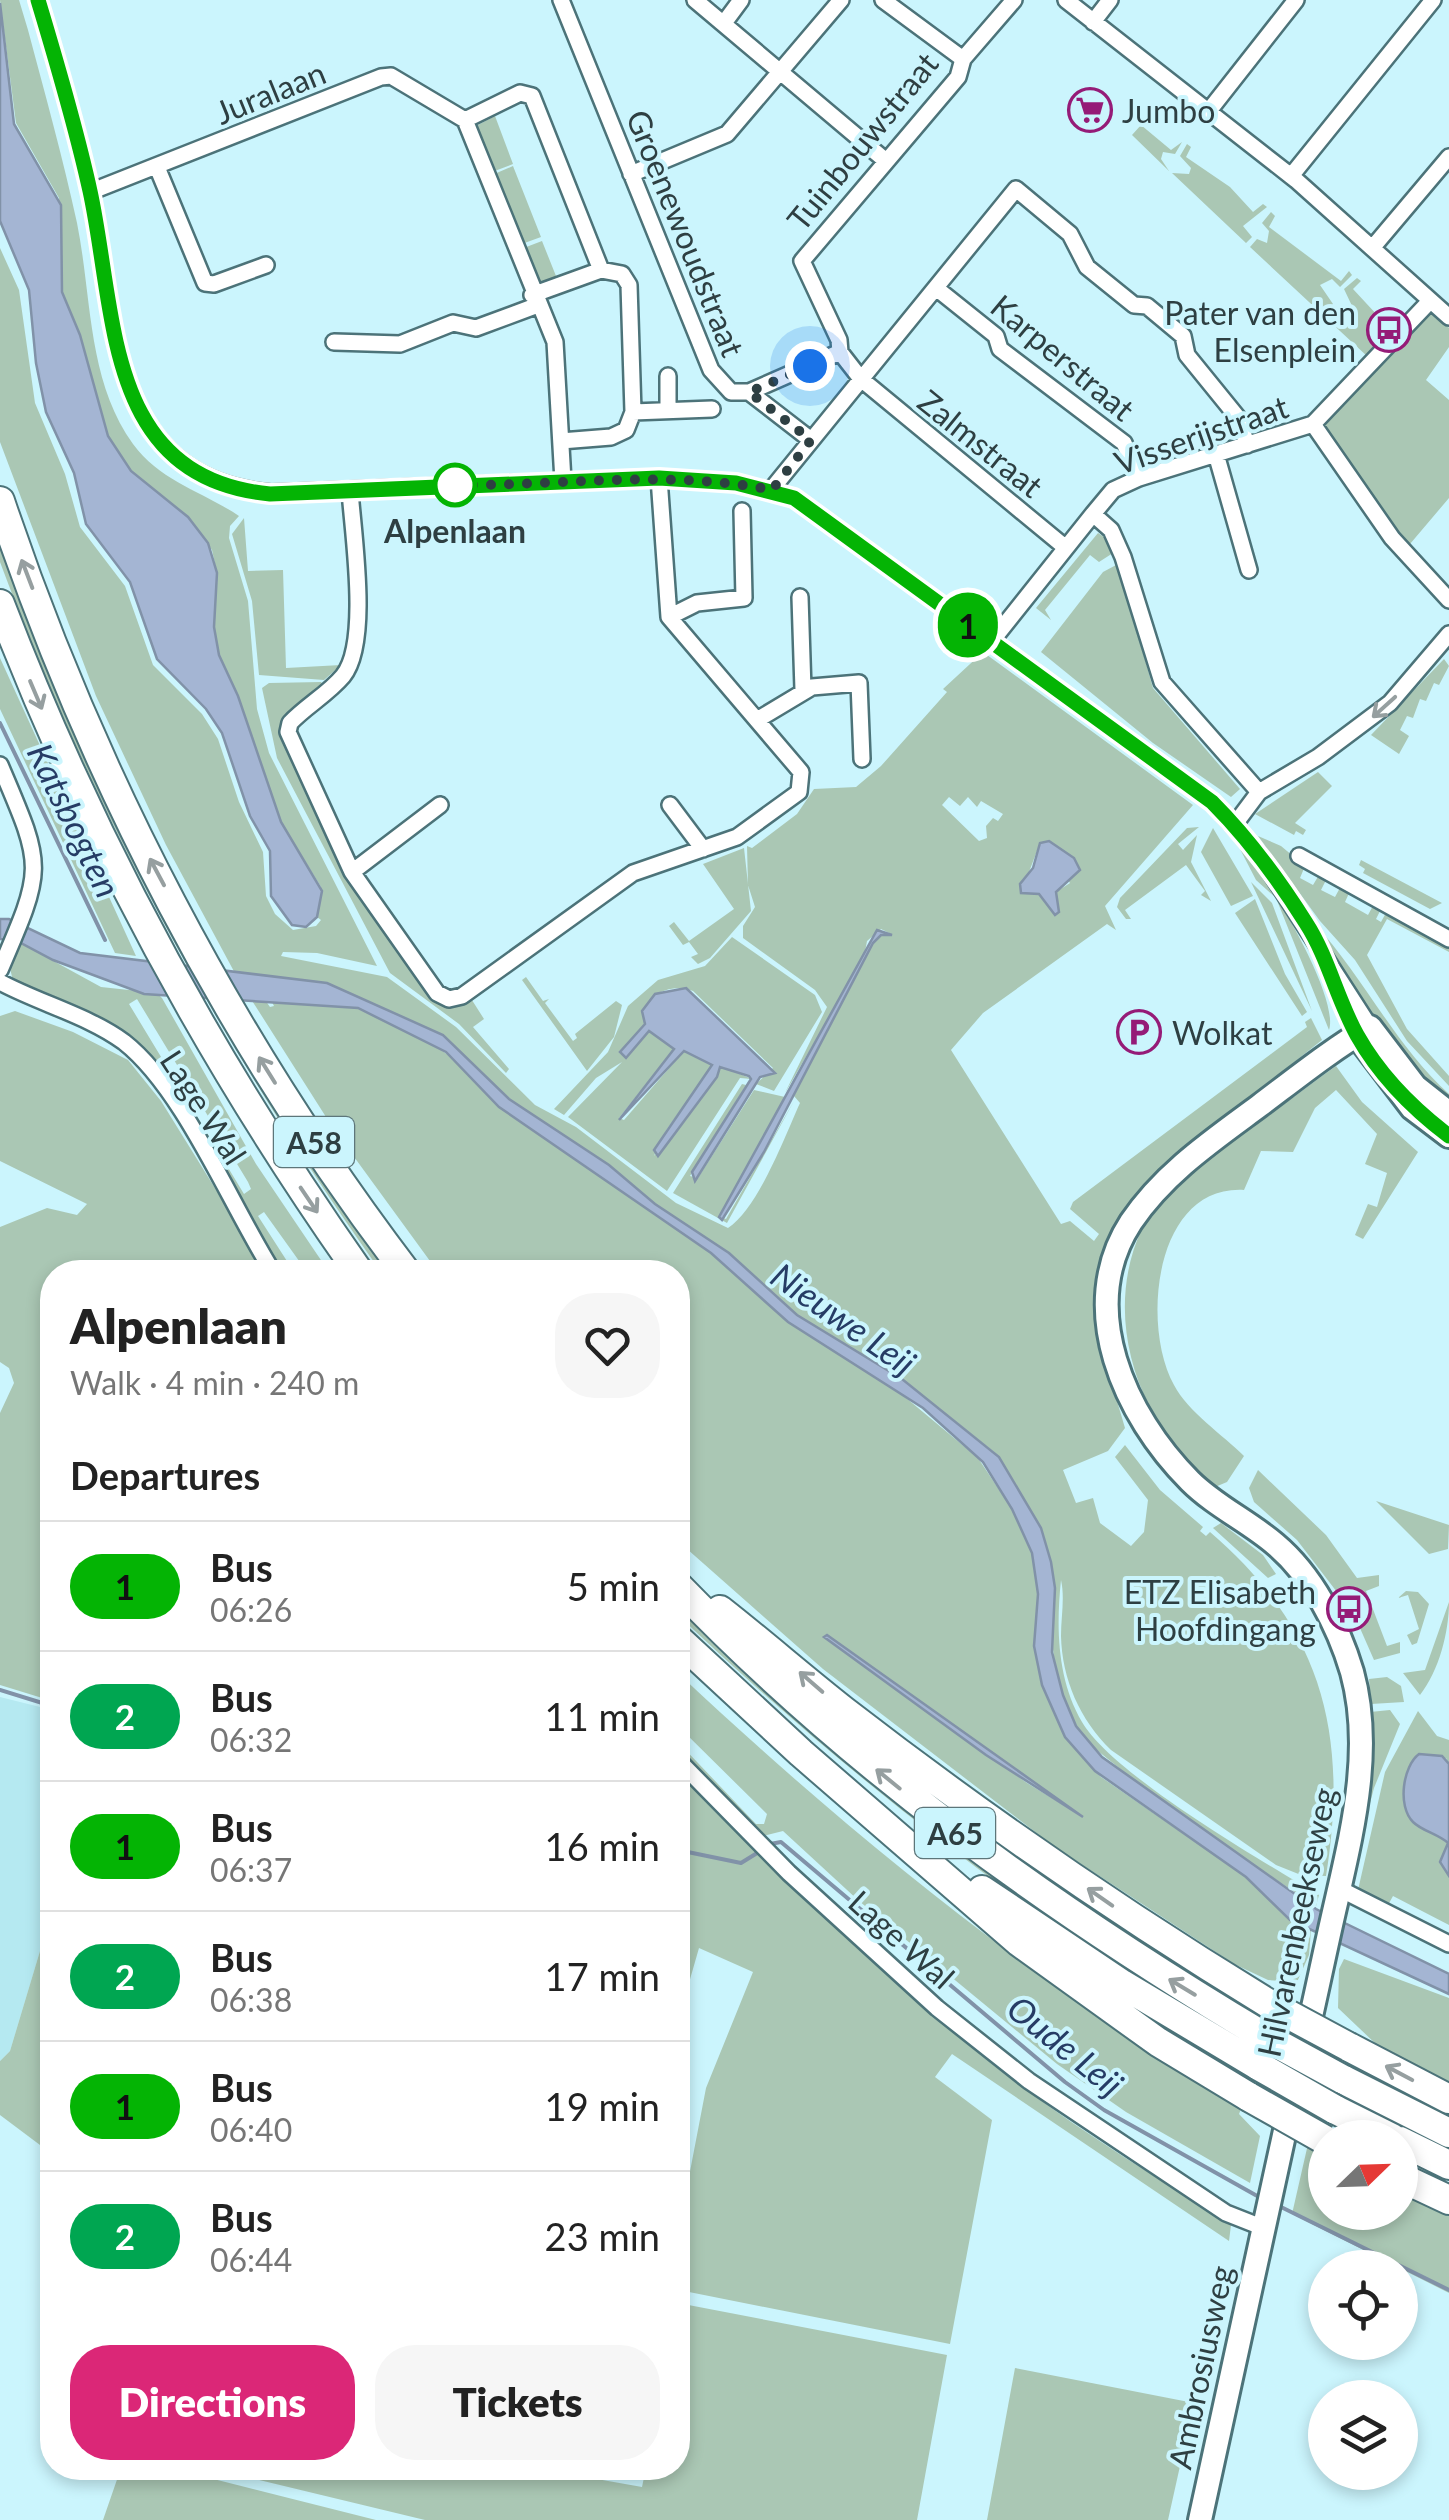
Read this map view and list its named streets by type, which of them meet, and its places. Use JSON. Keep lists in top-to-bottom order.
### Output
{
  "streets": {
    "highway": ["A58", "A65"],
    "street": [
      "Juralaan",
      "Tuinbouwstraat",
      "Groenewoudstraat",
      "Karperstraat",
      "Visserijstraat",
      "Zalmstraat",
      "Lage Wal",
      "Hilvarenbeekseweg",
      "Ambrosiusweg"
    ]
  },
  "crossings": [
    ["Tuinbouwstraat", "Zalmstraat"],
    ["Karperstraat", "Visserijstraat"],
    ["Visserijstraat", "Zalmstraat"],
    ["Lage Wal", "Hilvarenbeekseweg"],
    ["Lage Wal", "Ambrosiusweg"],
    ["Hilvarenbeekseweg", "Ambrosiusweg"]
  ],
  "water": ["Katsbogten", "Nieuwe Leij", "Oude Leij"],
  "places": {
    "supermarket": ["Jumbo"],
    "bus stop": ["Pater van den Elsenplein", "ETZ Elisabeth Hoofdingang"],
    "other": ["Alpenlaan"],
    "parking": ["Wolkat"]
  },
  "lines": ["bus line 1"],
  "north": "top right",
  "page": {
    "on_map": "1",
    "heading": [
      ["Alpenlaan", "Walk · 4 min · 240 m"],
      "Departures"
    ],
    "list": [
      {
        "mark": "1",
        "name": "Bus",
        "note": "06:26",
        "value": "5 min"
      },
      {
        "mark": "2",
        "name": "Bus",
        "note": "06:32",
        "value": "11 min"
      },
      {
        "mark": "1",
        "name": "Bus",
        "note": "06:37",
        "value": "16 min"
      },
      {
        "mark": "2",
        "name": "Bus",
        "note": "06:38",
        "value": "17 min"
      },
      {
        "mark": "1",
        "name": "Bus",
        "note": "06:40",
        "value": "19 min"
      },
      {
        "mark": "2",
        "name": "Bus",
        "note": "06:44",
        "value": "23 min"
      }
    ],
    "buttons": ["Directions", "Tickets"]
  }
}
